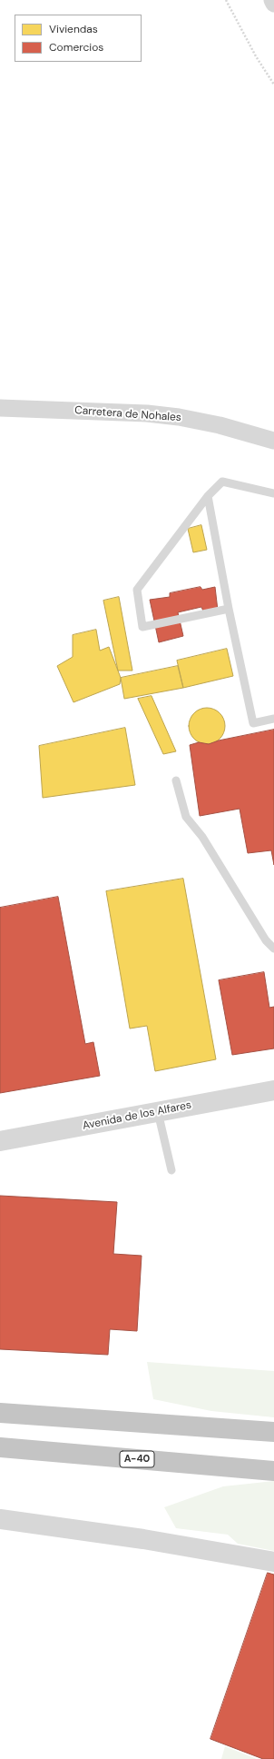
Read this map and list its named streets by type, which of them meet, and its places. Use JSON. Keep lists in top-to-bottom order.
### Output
{
  "streets": {
    "highway": ["A-40"],
    "street": ["Carretera de Nohales", "Avenida de los Alfares"]
  },
  "legend": ["Viviendas", "Comercios"]
}
